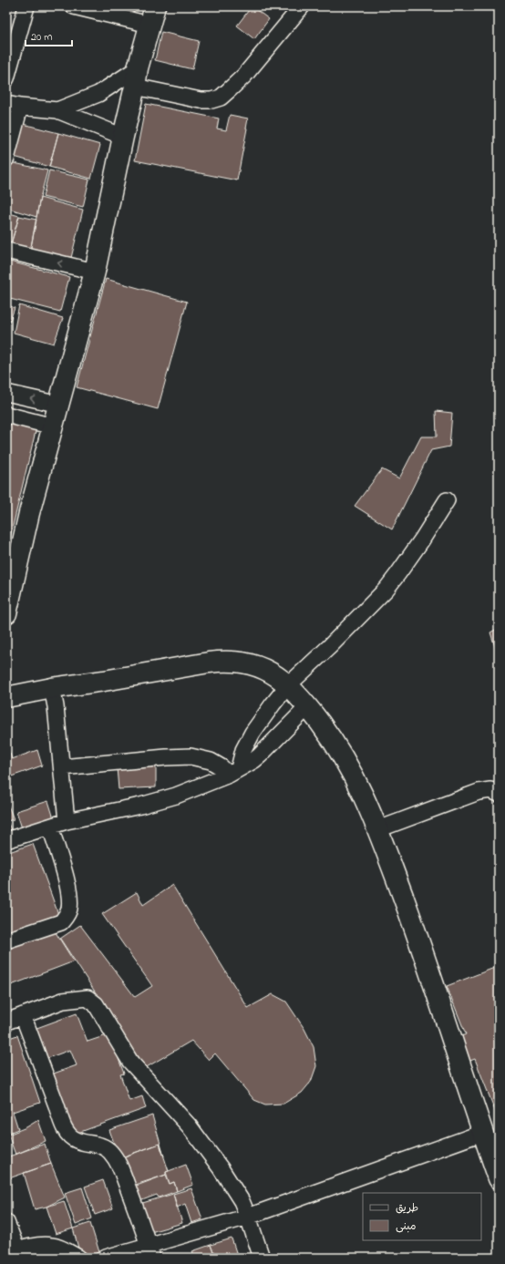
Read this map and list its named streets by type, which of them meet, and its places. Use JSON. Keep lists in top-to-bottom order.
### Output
{
  "legend": ["طريق", "مبنى"],
  "scale_bar": "20 m"
}
